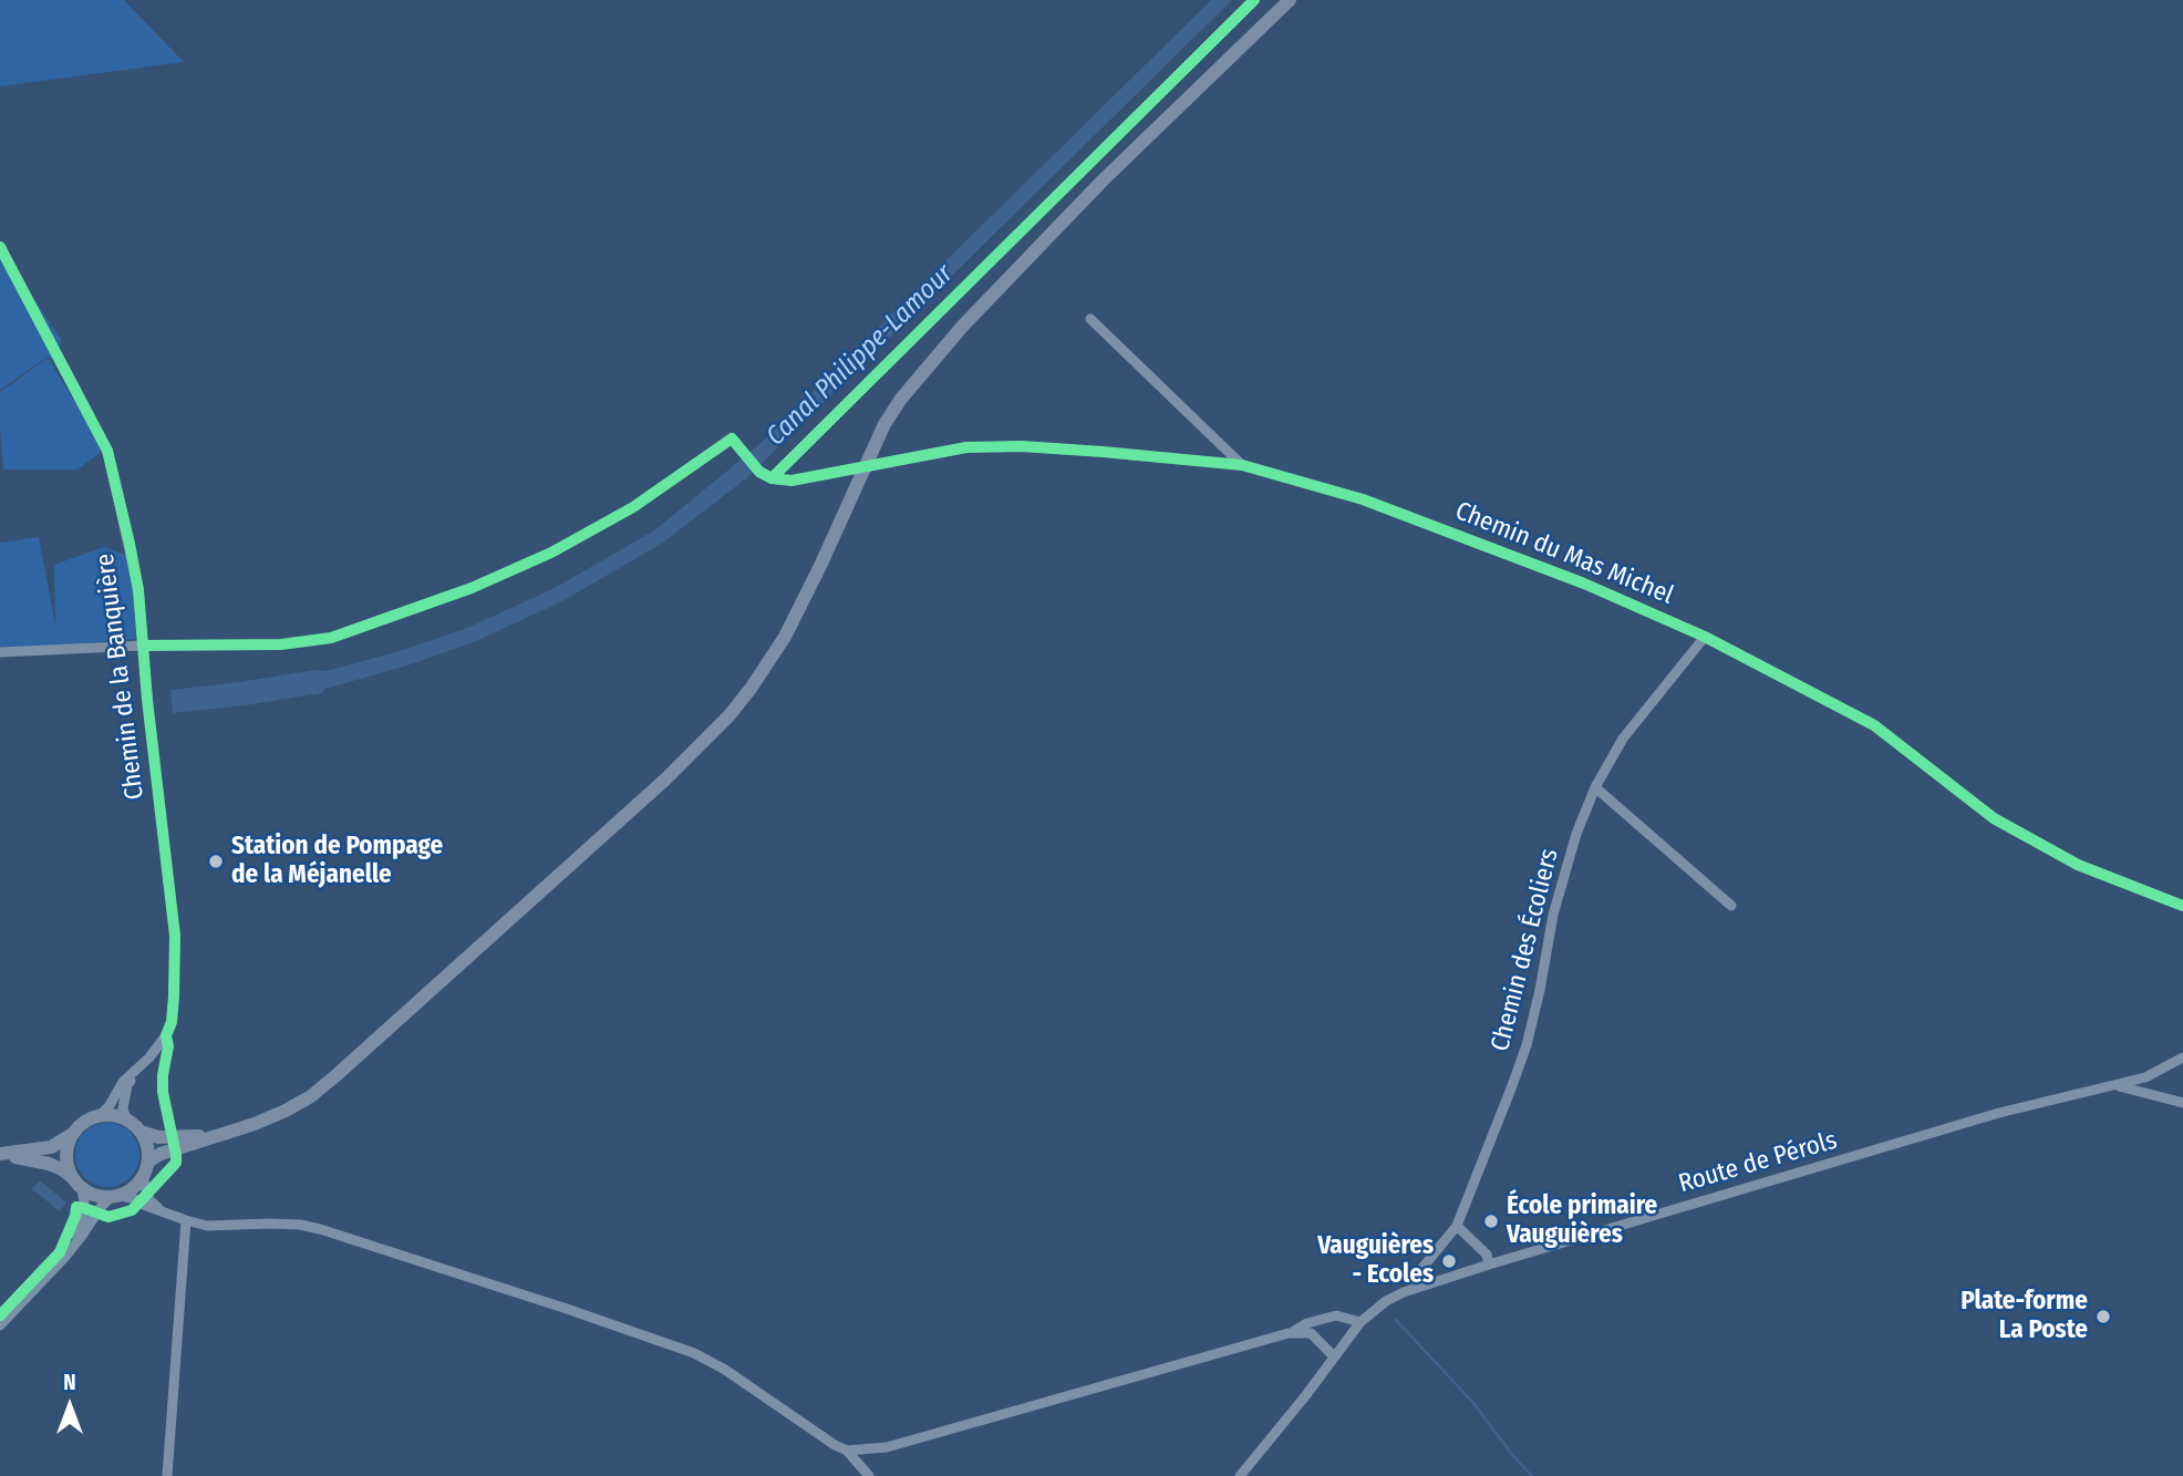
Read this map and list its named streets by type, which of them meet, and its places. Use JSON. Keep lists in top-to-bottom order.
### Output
{
  "streets": {
    "street": [
      "Chemin du Mas Michel",
      "Chemin de la Banquière",
      "Chemin des Écoliers",
      "Route de Pérols"
    ]
  },
  "crossings": [
    ["Chemin du Mas Michel", "Chemin des Écoliers"],
    ["Chemin des Écoliers", "Route de Pérols"]
  ],
  "water": ["Canal Philippe-Lamour"],
  "places": [
    "Station de Pompage de la Méjanelle",
    "École primaire Vauguières",
    "Vauguières - Ecoles",
    "Plate-forme La Poste"
  ],
  "north": "top"
}
